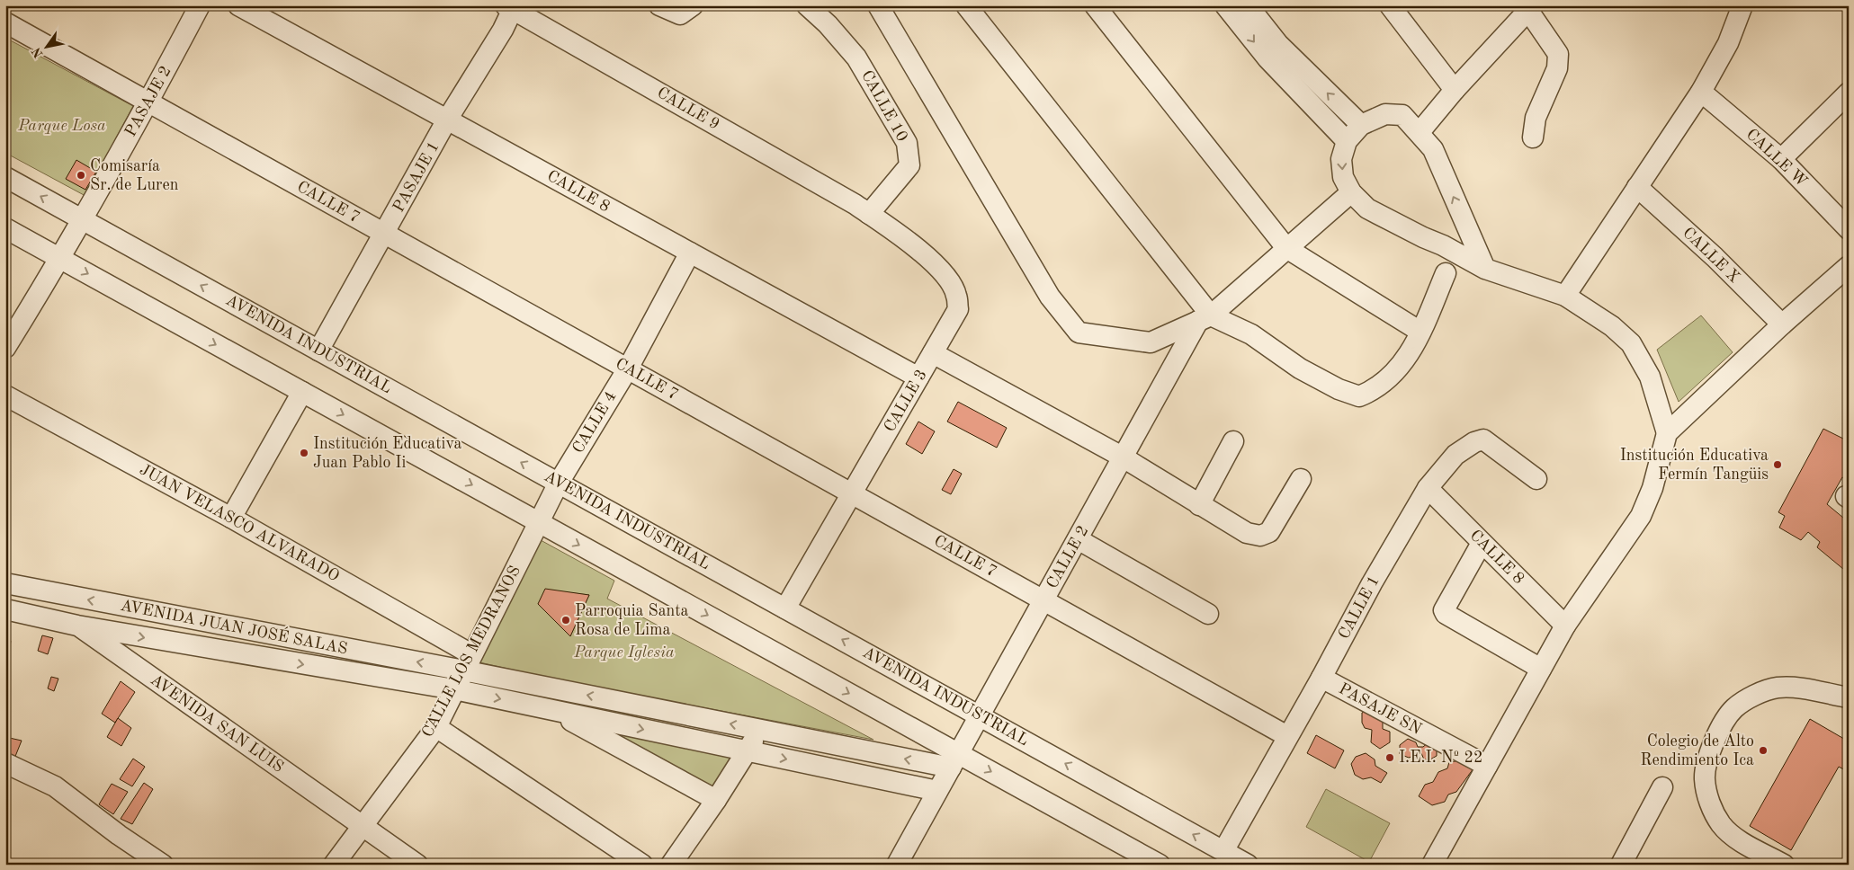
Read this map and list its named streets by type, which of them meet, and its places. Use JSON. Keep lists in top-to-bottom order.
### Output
{
  "streets": {
    "street": [
      "PASAJE 2",
      "CALLE 10",
      "CALLE 9",
      "CALLE W",
      "PASAJE 1",
      "CALLE 8",
      "CALLE 7",
      "CALLE X",
      "AVENIDA INDUSTRIAL",
      "CALLE 3",
      "CALLE 4",
      "JUAN VELASCO ALVARADO",
      "CALLE 2",
      "CALLE 1",
      "AVENIDA JUAN JOSÉ SALAS",
      "CALLE LOS MEDRANOS",
      "PASAJE SN",
      "AVENIDA SAN LUIS"
    ]
  },
  "crossings": [
    ["PASAJE 2", "CALLE 7"],
    ["PASAJE 2", "AVENIDA INDUSTRIAL"],
    ["CALLE 10", "CALLE 9"],
    ["CALLE 10", "CALLE 3"],
    ["CALLE 9", "PASAJE 1"],
    ["CALLE 9", "CALLE 3"],
    ["PASAJE 1", "CALLE 8"],
    ["PASAJE 1", "CALLE 7"],
    ["PASAJE 1", "AVENIDA INDUSTRIAL"],
    ["CALLE 8", "CALLE 3"],
    ["CALLE 8", "CALLE 4"],
    ["CALLE 8", "CALLE 1"],
    ["CALLE 7", "CALLE 3"],
    ["CALLE 7", "CALLE 4"],
    ["CALLE 7", "CALLE 2"],
    ["CALLE 7", "CALLE 1"],
    ["AVENIDA INDUSTRIAL", "CALLE 3"],
    ["AVENIDA INDUSTRIAL", "CALLE 4"],
    ["AVENIDA INDUSTRIAL", "CALLE 2"],
    ["AVENIDA INDUSTRIAL", "CALLE 1"],
    ["CALLE 4", "CALLE LOS MEDRANOS"],
    ["JUAN VELASCO ALVARADO", "AVENIDA JUAN JOSÉ SALAS"],
    ["JUAN VELASCO ALVARADO", "CALLE LOS MEDRANOS"],
    ["CALLE 2", "AVENIDA JUAN JOSÉ SALAS"],
    ["CALLE 1", "PASAJE SN"],
    ["AVENIDA JUAN JOSÉ SALAS", "CALLE LOS MEDRANOS"],
    ["AVENIDA JUAN JOSÉ SALAS", "AVENIDA SAN LUIS"],
    ["CALLE LOS MEDRANOS", "AVENIDA SAN LUIS"]
  ],
  "parks": ["Parque Losa", "Parque Iglesia"],
  "places": [
    "Comisaría Sr. de Luren",
    "Institución Educativa Juan Pablo Ii",
    "Institución Educativa Fermín Tangüis",
    "Parroquia Santa Rosa de Lima",
    "Colegio de Alto Rendimiento Ica",
    "I.E.I. Nº 22"
  ],
  "north": "bottom left"
}
